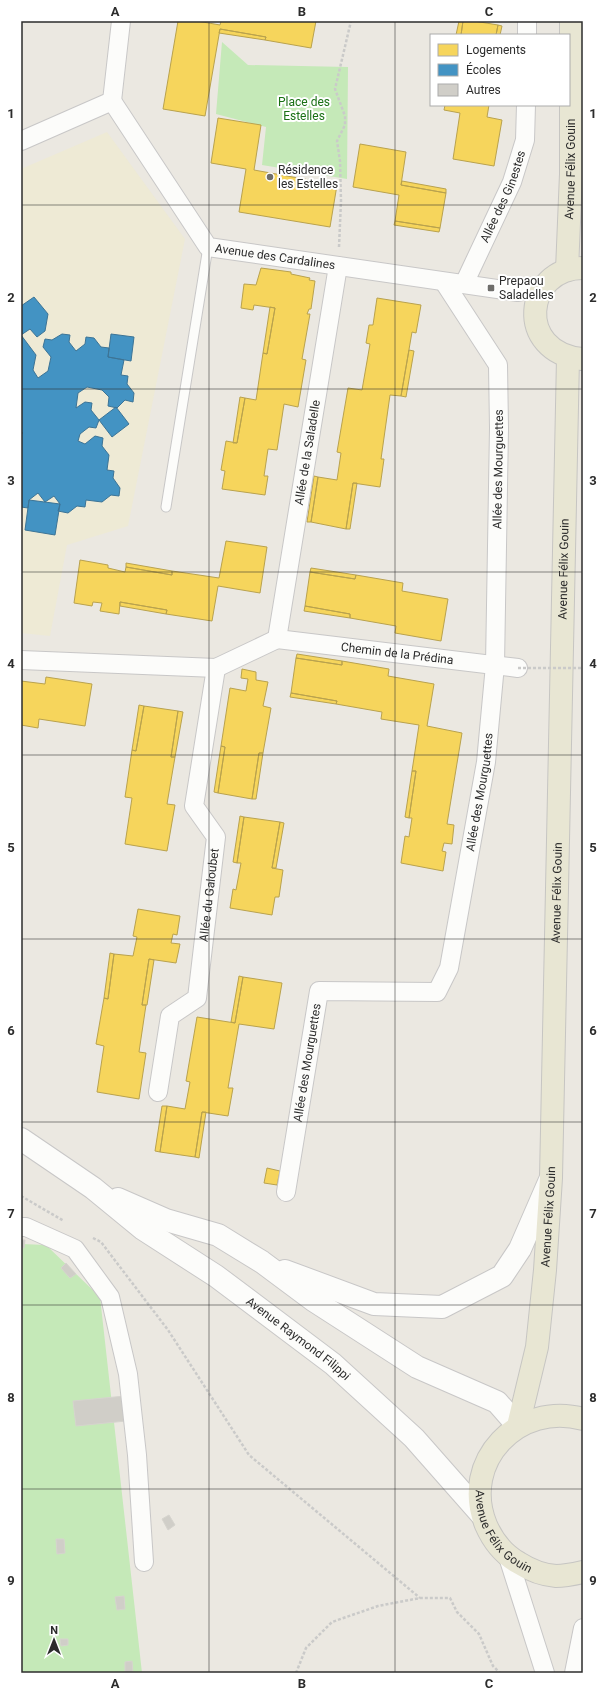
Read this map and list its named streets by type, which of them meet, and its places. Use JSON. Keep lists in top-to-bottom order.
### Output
{
  "streets": {
    "main road": ["Avenue Félix Gouin", "Avenue Raymond Filippi"],
    "street": [
      "Allée des Ginestes",
      "Avenue des Cardalines",
      "Allée de la Saladelle",
      "Allée des Mourguettes",
      "Chemin de la Prédina",
      "Allée du Galoubet"
    ]
  },
  "crossings": [
    ["Avenue Félix Gouin", "Avenue des Cardalines"],
    ["Avenue Félix Gouin", "Avenue Raymond Filippi"],
    ["Allée des Ginestes", "Avenue des Cardalines"],
    ["Avenue des Cardalines", "Allée de la Saladelle"],
    ["Avenue des Cardalines", "Allée des Mourguettes"],
    ["Allée de la Saladelle", "Chemin de la Prédina"],
    ["Allée des Mourguettes", "Chemin de la Prédina"]
  ],
  "parks": ["Place des Estelles"],
  "places": {
    "other": ["Résidence les Estelles"],
    "transit": ["Prepaou Saladelles"]
  },
  "legend": ["Logements", "Écoles", "Autres"],
  "north": "top",
  "grid": {
    "columns": ["A", "B", "C"],
    "rows": [
      "1",
      "2",
      "3",
      "4",
      "5",
      "6",
      "7",
      "8",
      "9"
    ]
  }
}
